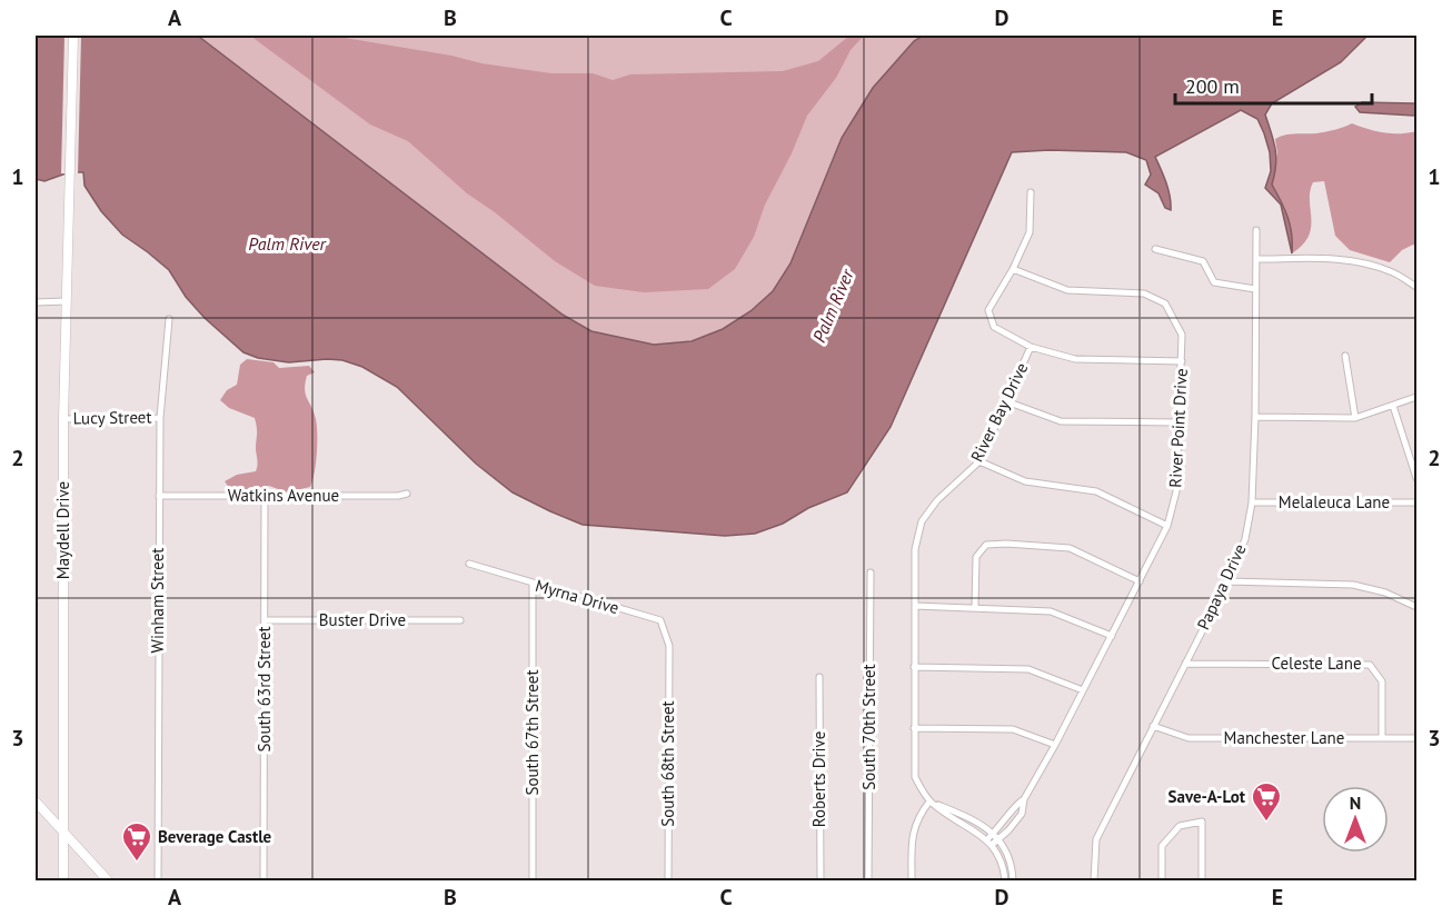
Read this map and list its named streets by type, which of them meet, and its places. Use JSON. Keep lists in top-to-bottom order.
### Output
{
  "streets": {
    "street": [
      "River Bay Drive",
      "Lucy Street",
      "River Point Drive",
      "Watkins Avenue",
      "Melaleuca Lane",
      "Maydell Drive",
      "Papaya Drive",
      "Myrna Drive",
      "Winham Street",
      "Buster Drive",
      "Celeste Lane",
      "South 63rd Street",
      "South 70th Street",
      "South 67th Street",
      "Manchester Lane",
      "South 68th Street",
      "Roberts Drive"
    ]
  },
  "crossings": [
    ["River Bay Drive", "River Point Drive"],
    ["Lucy Street", "Maydell Drive"],
    ["Lucy Street", "Winham Street"],
    ["Watkins Avenue", "Winham Street"],
    ["Watkins Avenue", "South 63rd Street"],
    ["Melaleuca Lane", "Papaya Drive"],
    ["Papaya Drive", "Celeste Lane"],
    ["Papaya Drive", "Manchester Lane"],
    ["Myrna Drive", "South 67th Street"],
    ["Myrna Drive", "South 68th Street"],
    ["Buster Drive", "South 63rd Street"],
    ["Celeste Lane", "Manchester Lane"]
  ],
  "water": ["Palm River"],
  "places": {
    "supermarket": ["Save-A-Lot", "Beverage Castle"]
  },
  "scale_bar": "200 m",
  "north": "top",
  "grid": {
    "columns": [
      "A",
      "B",
      "C",
      "D",
      "E"
    ],
    "rows": ["1", "2", "3"]
  }
}
